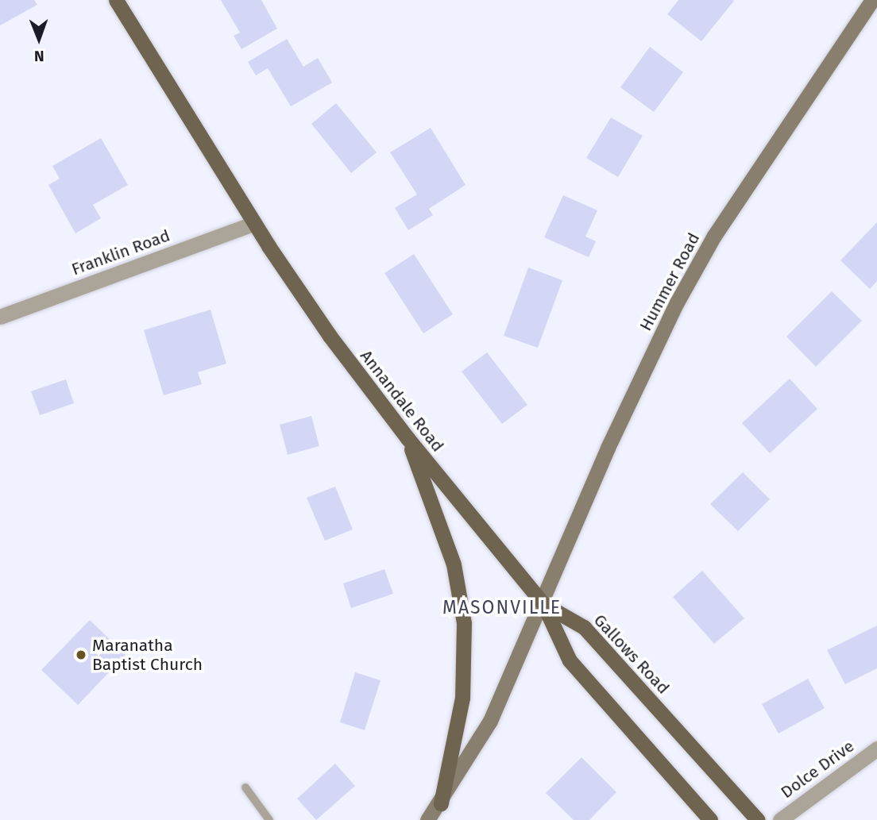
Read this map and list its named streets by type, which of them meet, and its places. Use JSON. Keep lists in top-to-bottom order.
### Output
{
  "streets": {
    "main road": ["Hummer Road", "Annandale Road", "Gallows Road"],
    "street": ["Franklin Road", "Dolce Drive"]
  },
  "crossings": [
    ["Franklin Road", "Annandale Road"],
    ["Hummer Road", "Annandale Road"],
    ["Hummer Road", "Gallows Road"],
    ["Annandale Road", "Gallows Road"]
  ],
  "districts": ["MASONVILLE"],
  "places": ["Maranatha Baptist Church"],
  "north": "bottom"
}
